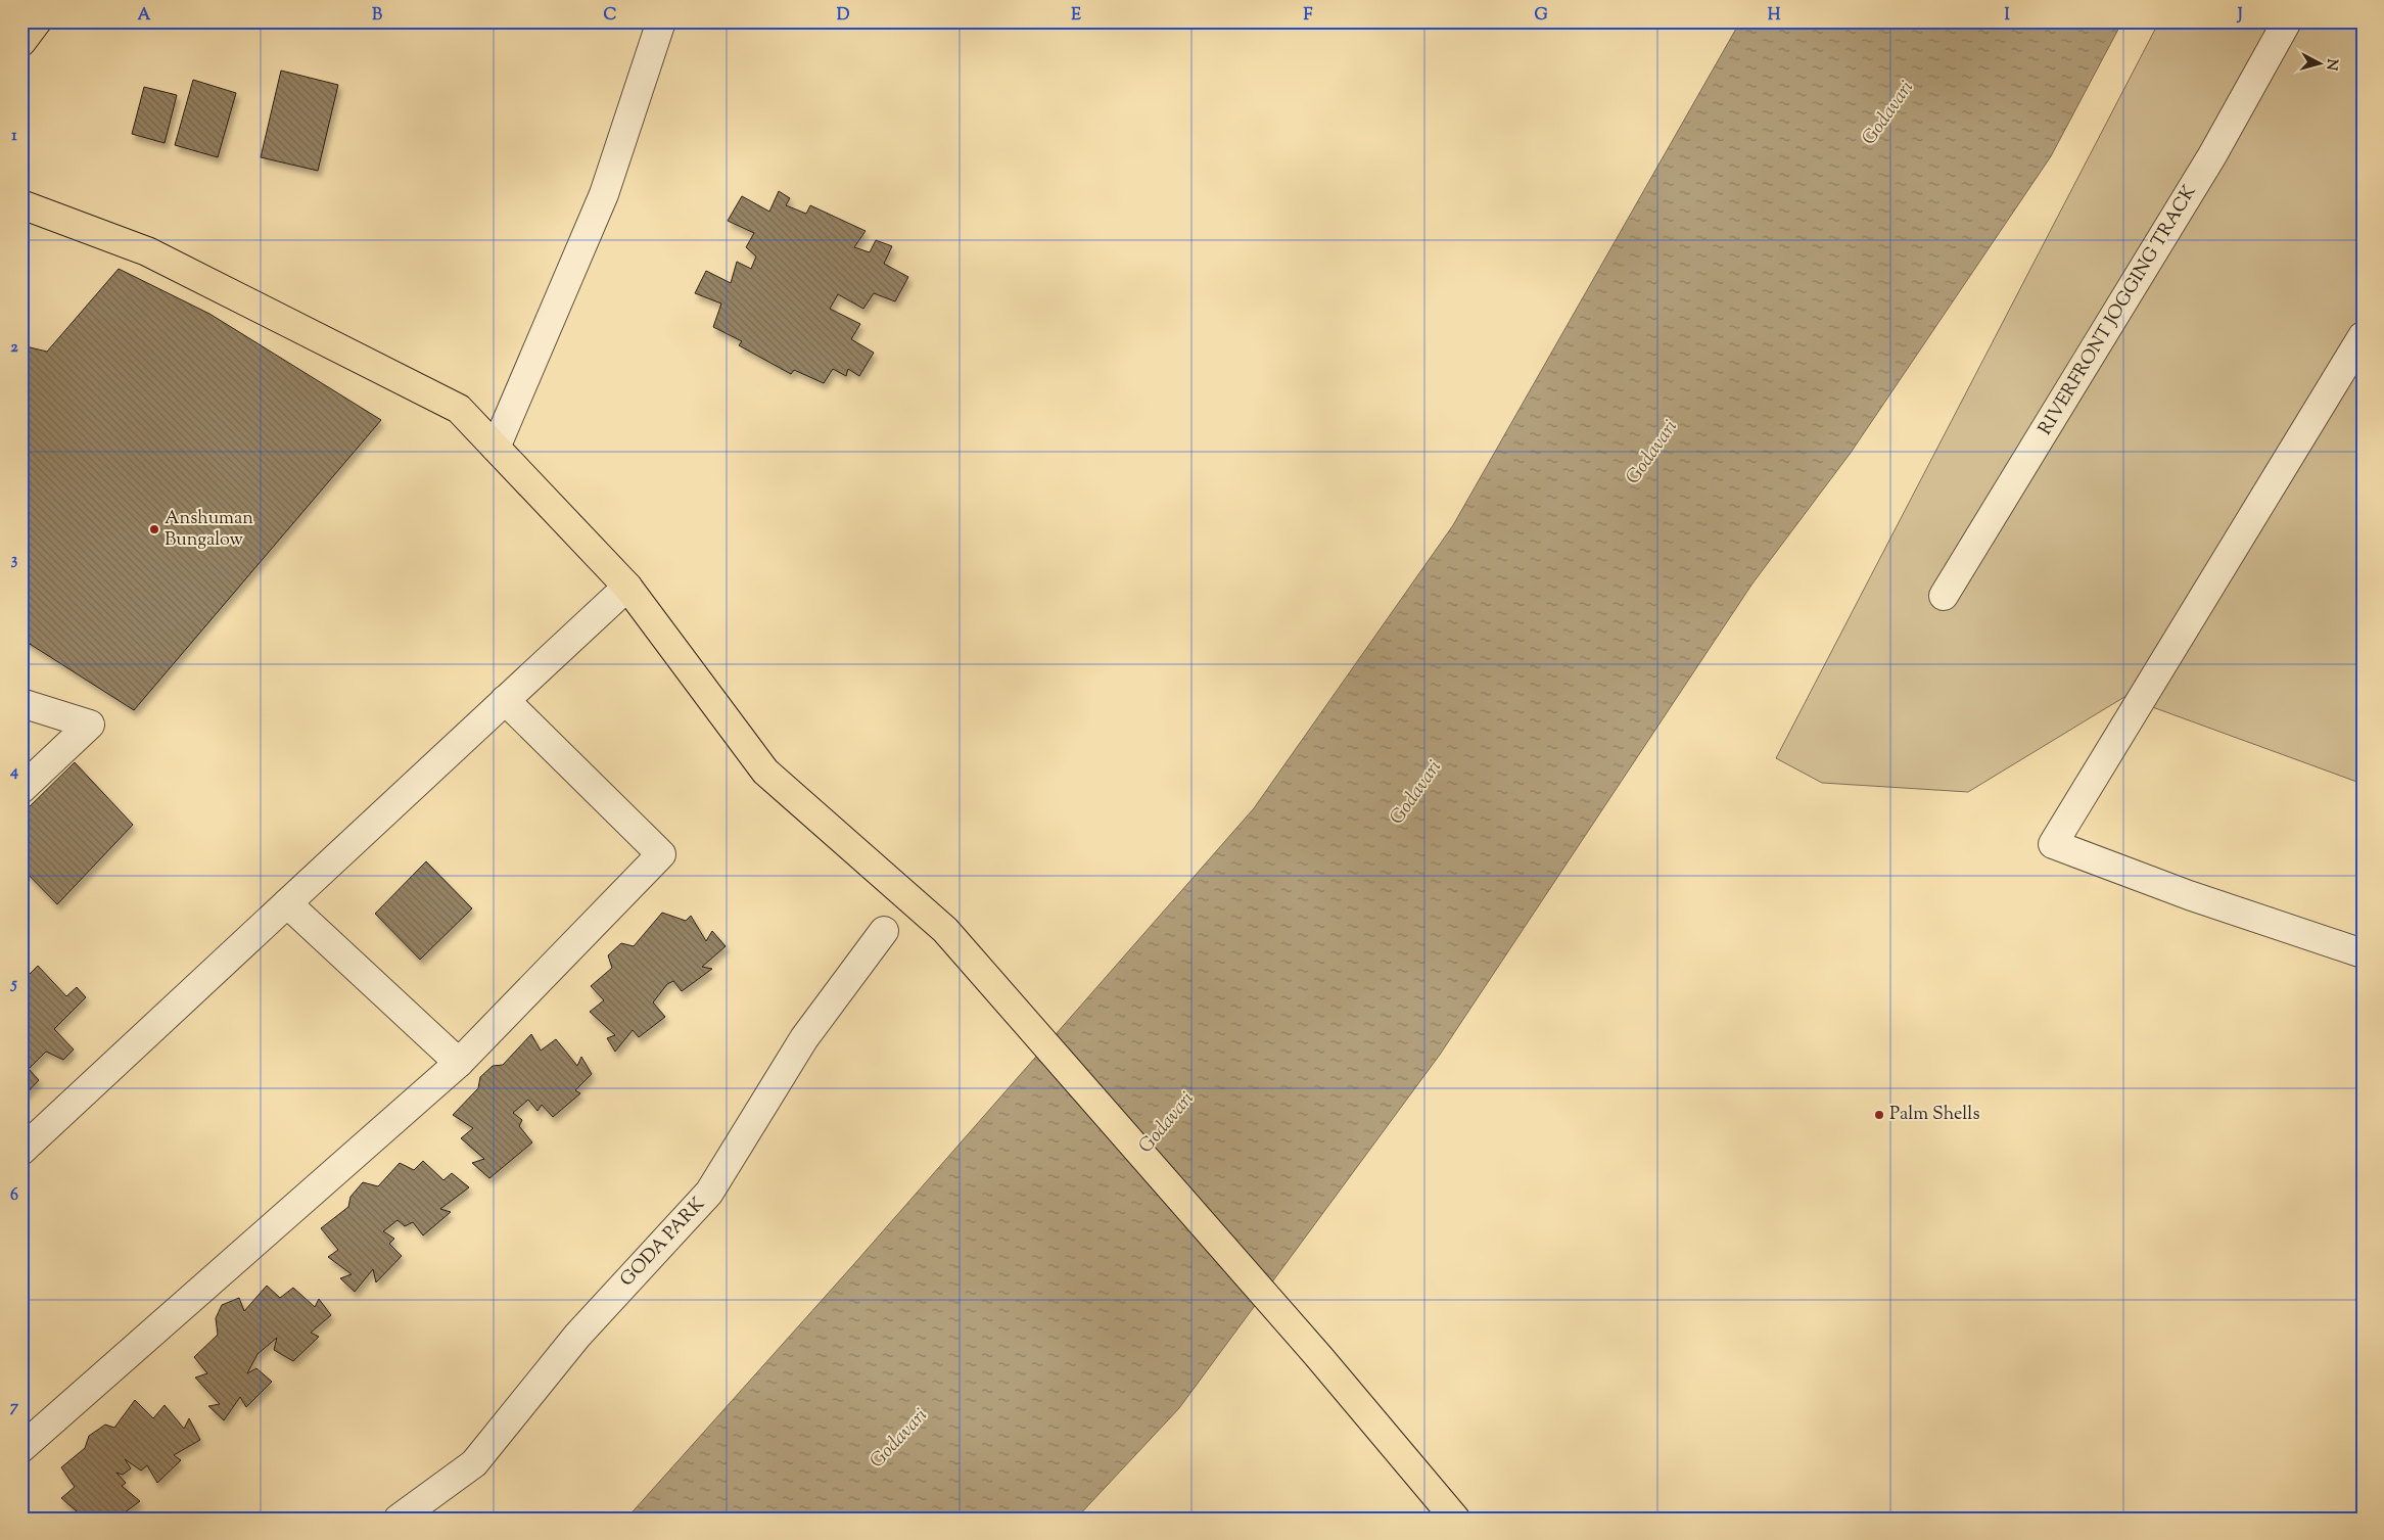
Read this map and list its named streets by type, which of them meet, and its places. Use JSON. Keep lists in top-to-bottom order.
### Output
{
  "streets": {
    "street": ["RIVERFRONT JOGGING TRACK", "GODA PARK"]
  },
  "water": ["Godavari"],
  "places": ["Anshuman Bungalow", "Palm Shells"],
  "north": "right",
  "grid": {
    "columns": [
      "A",
      "B",
      "C",
      "D",
      "E",
      "F",
      "G",
      "H",
      "I",
      "J"
    ],
    "rows": [
      "1",
      "2",
      "3",
      "4",
      "5",
      "6",
      "7"
    ]
  }
}
